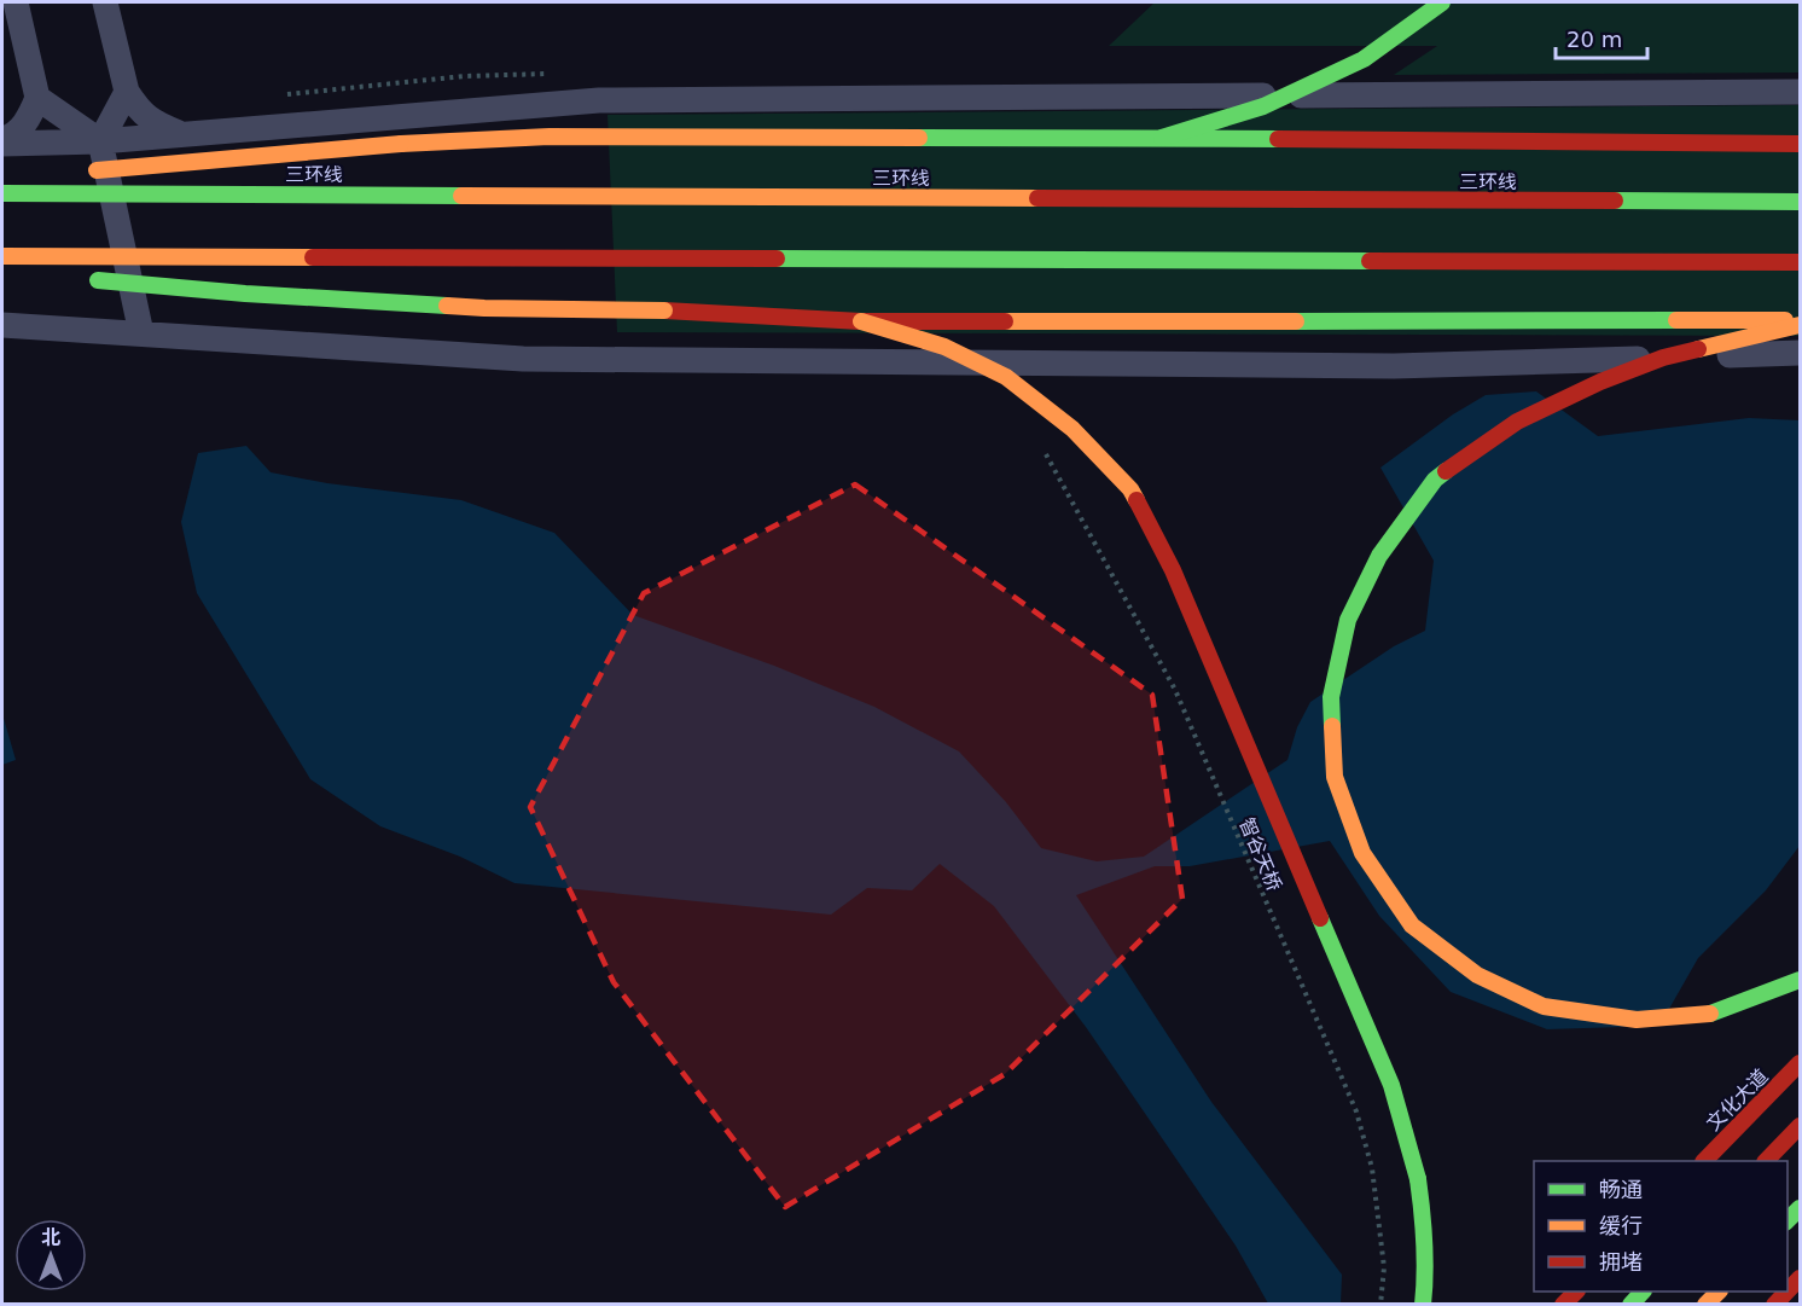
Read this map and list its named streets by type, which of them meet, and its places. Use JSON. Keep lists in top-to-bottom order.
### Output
{
  "streets": {
    "main road": ["三环线", "文化大道"],
    "path": ["智谷天桥"]
  },
  "legend": ["畅通", "缓行", "拥堵"],
  "scale_bar": "20 m",
  "north": "top"
}
